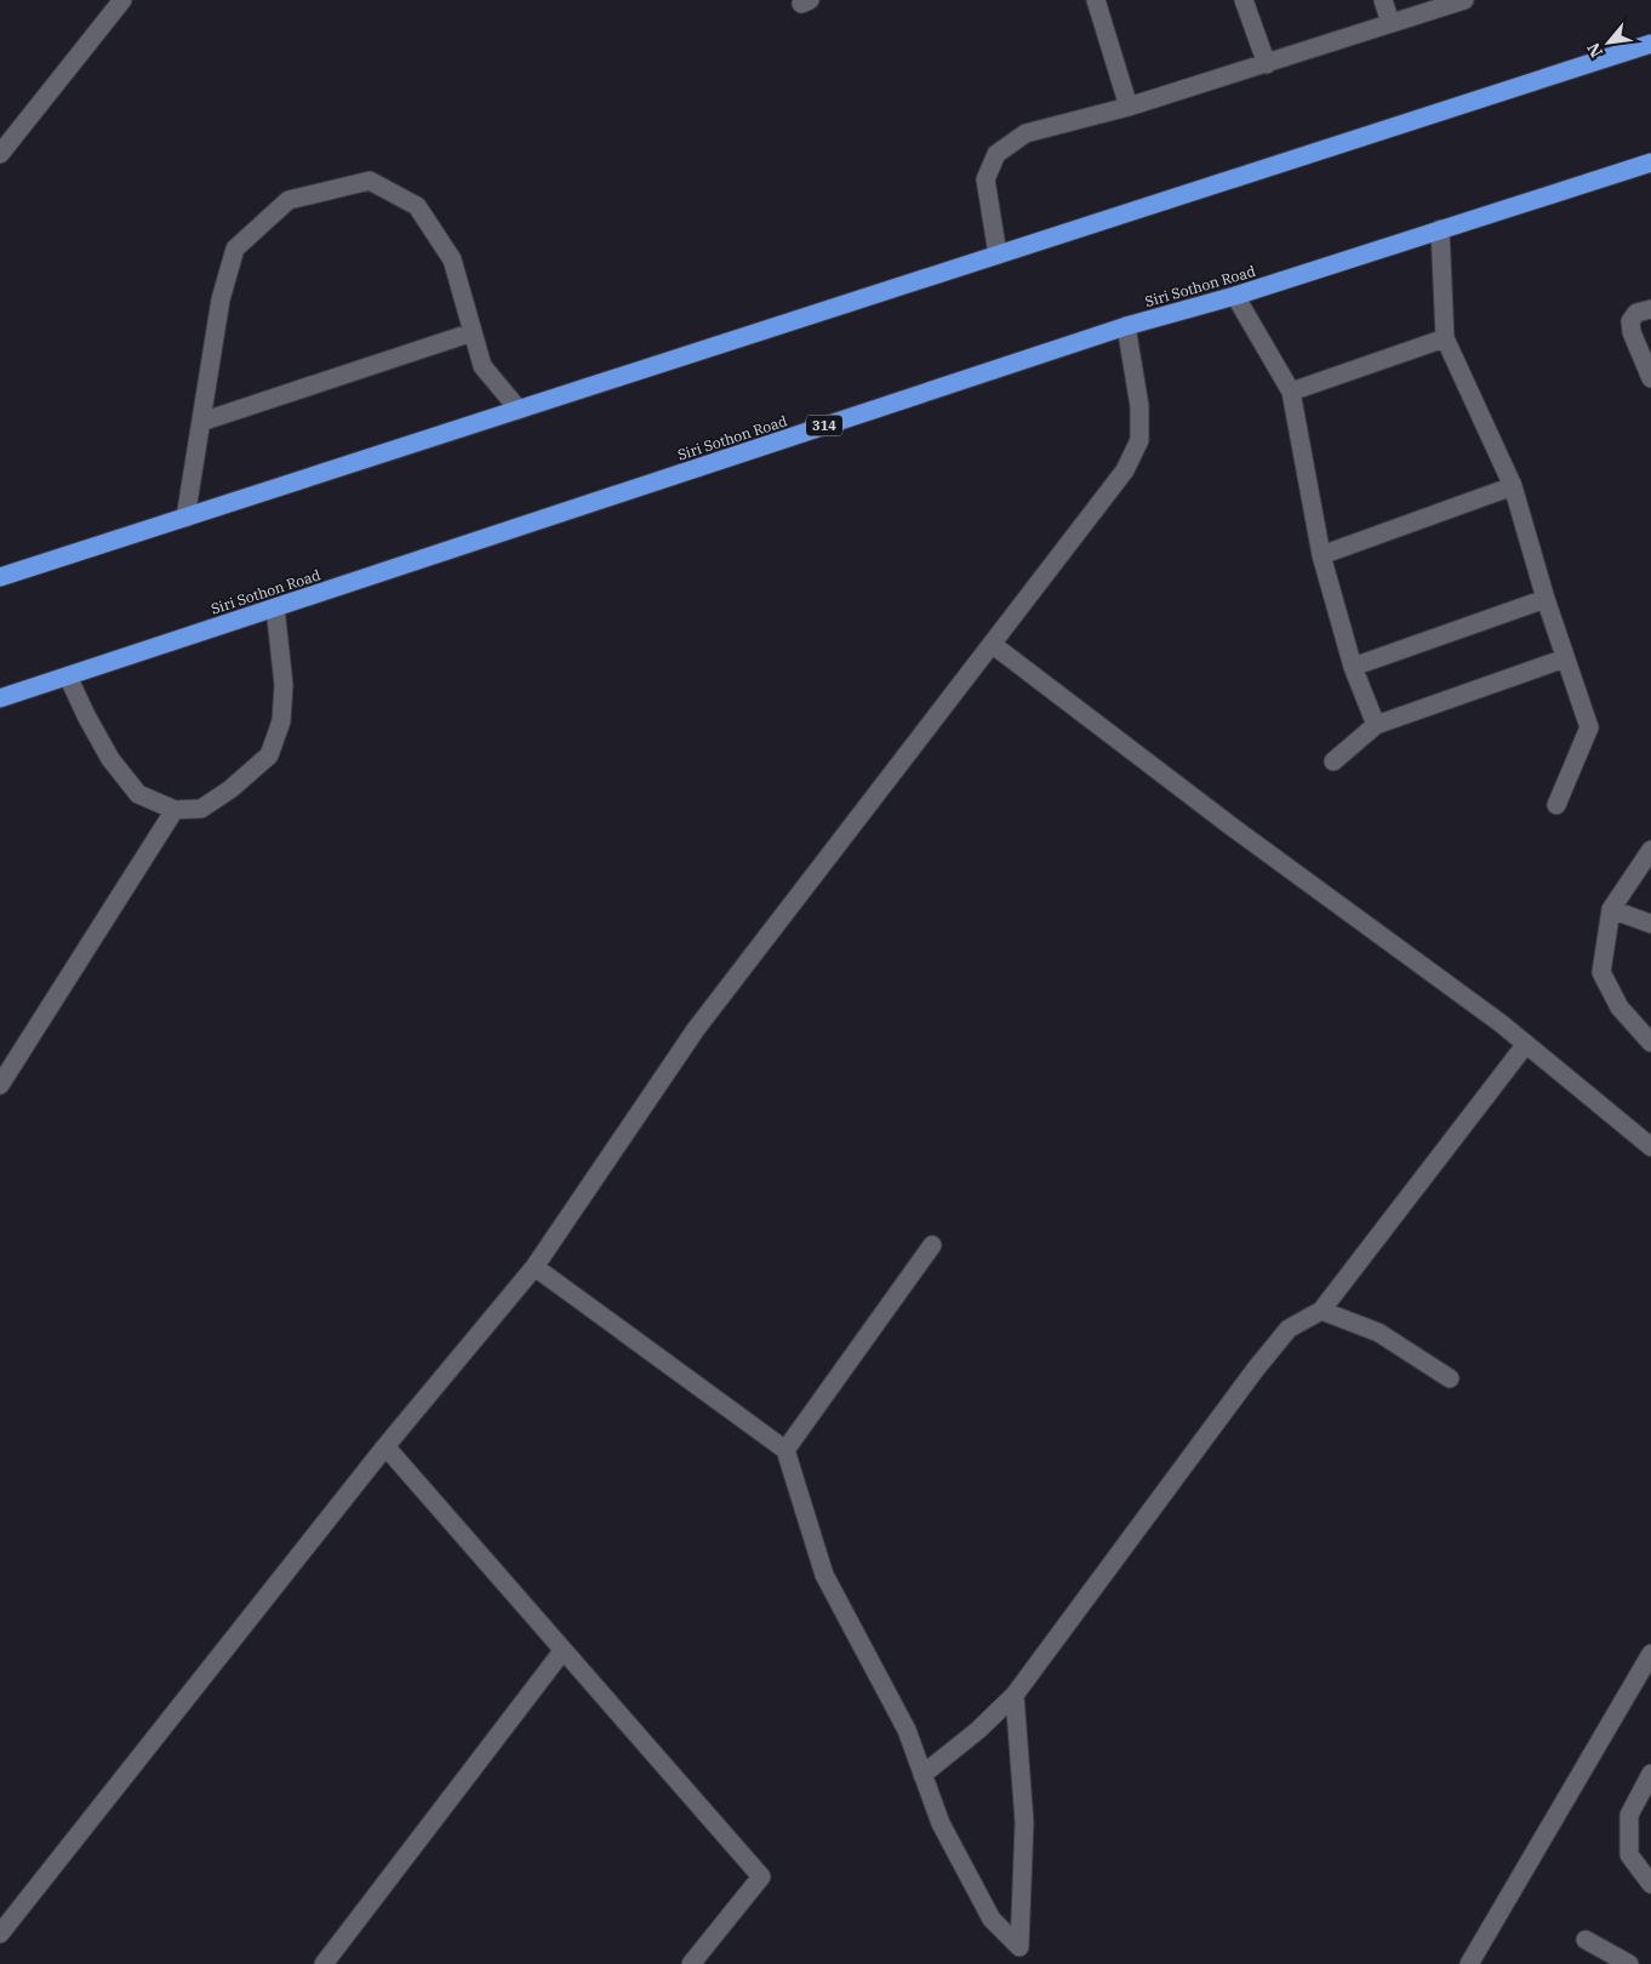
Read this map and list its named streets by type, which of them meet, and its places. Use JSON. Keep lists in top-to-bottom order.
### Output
{
  "streets": {
    "highway": ["Siri Sothon Road", "314"]
  },
  "north": "bottom left"
}
